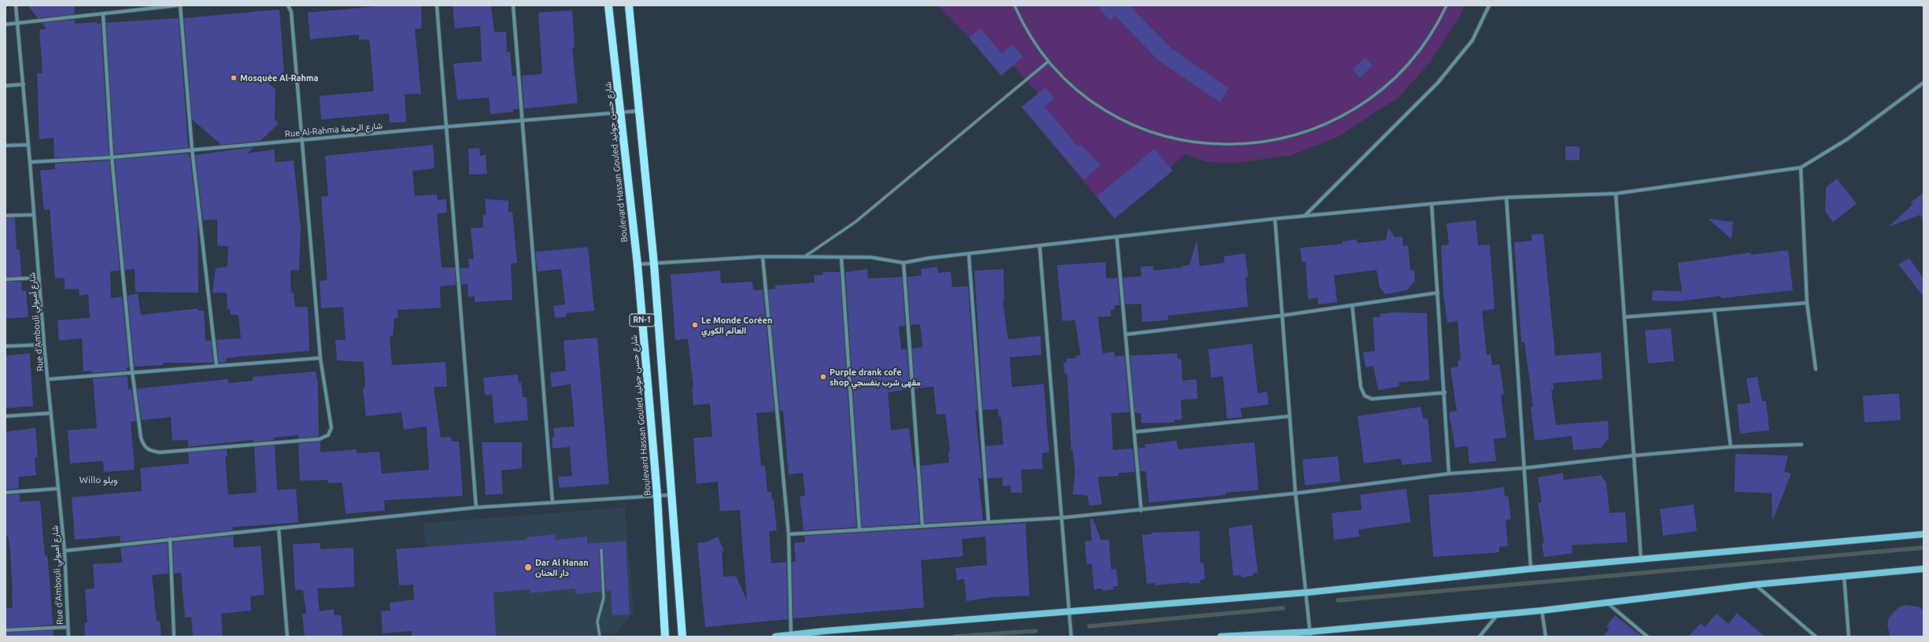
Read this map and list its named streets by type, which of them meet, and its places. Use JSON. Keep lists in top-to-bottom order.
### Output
{
  "streets": {
    "main road": ["Boulevard Hassan Gouled شارع حسن جوليد", "RN-1"],
    "street": ["Rue Al-Rahma شارع الرحمة", "Rue d'Ambouli شارع أمبولي"]
  },
  "crossings": [
    ["Rue Al-Rahma شارع الرحمة", "Boulevard Hassan Gouled شارع حسن جوليد"],
    ["Rue Al-Rahma شارع الرحمة", "RN-1"],
    ["Rue Al-Rahma شارع الرحمة", "Rue d'Ambouli شارع أمبولي"]
  ],
  "districts": ["Willo ويلو"],
  "places": [
    "Mosquée Al-Rahma",
    "Le Monde Coréen العالم الكوري",
    "Purple drank cofe shop مقهى شرب بنفسجي",
    "Dar Al Hanan دار الحنان"
  ]
}
